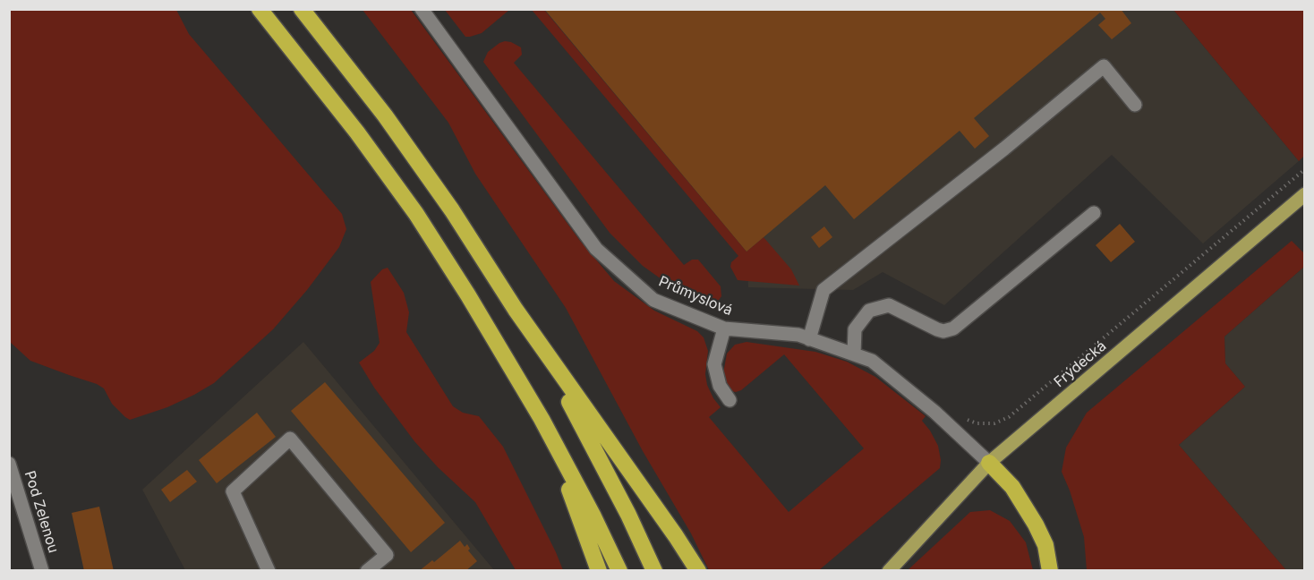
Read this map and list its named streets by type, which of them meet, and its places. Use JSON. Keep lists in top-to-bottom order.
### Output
{
  "streets": {
    "main road": ["Frýdecká"],
    "street": ["Průmyslová", "Pod Zelenou"]
  },
  "crossings": [
    ["Průmyslová", "Frýdecká"]
  ]
}
